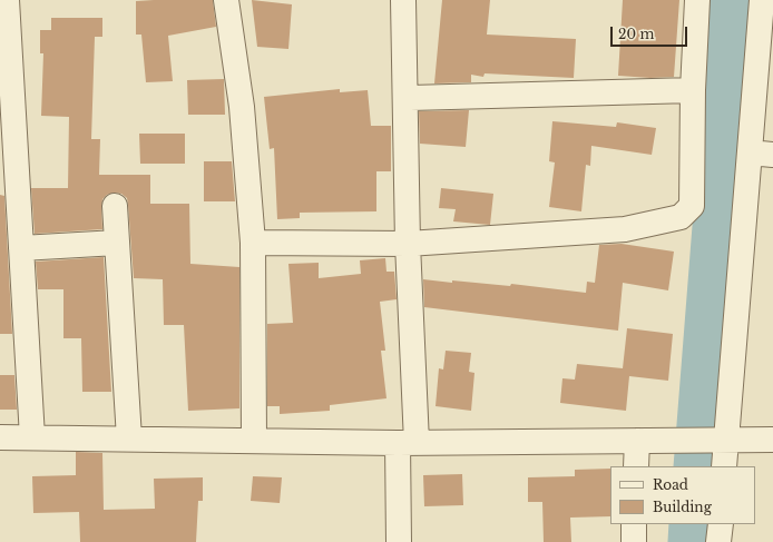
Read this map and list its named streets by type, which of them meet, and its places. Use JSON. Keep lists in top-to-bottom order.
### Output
{
  "legend": ["Road", "Building"],
  "scale_bar": "20 m"
}
